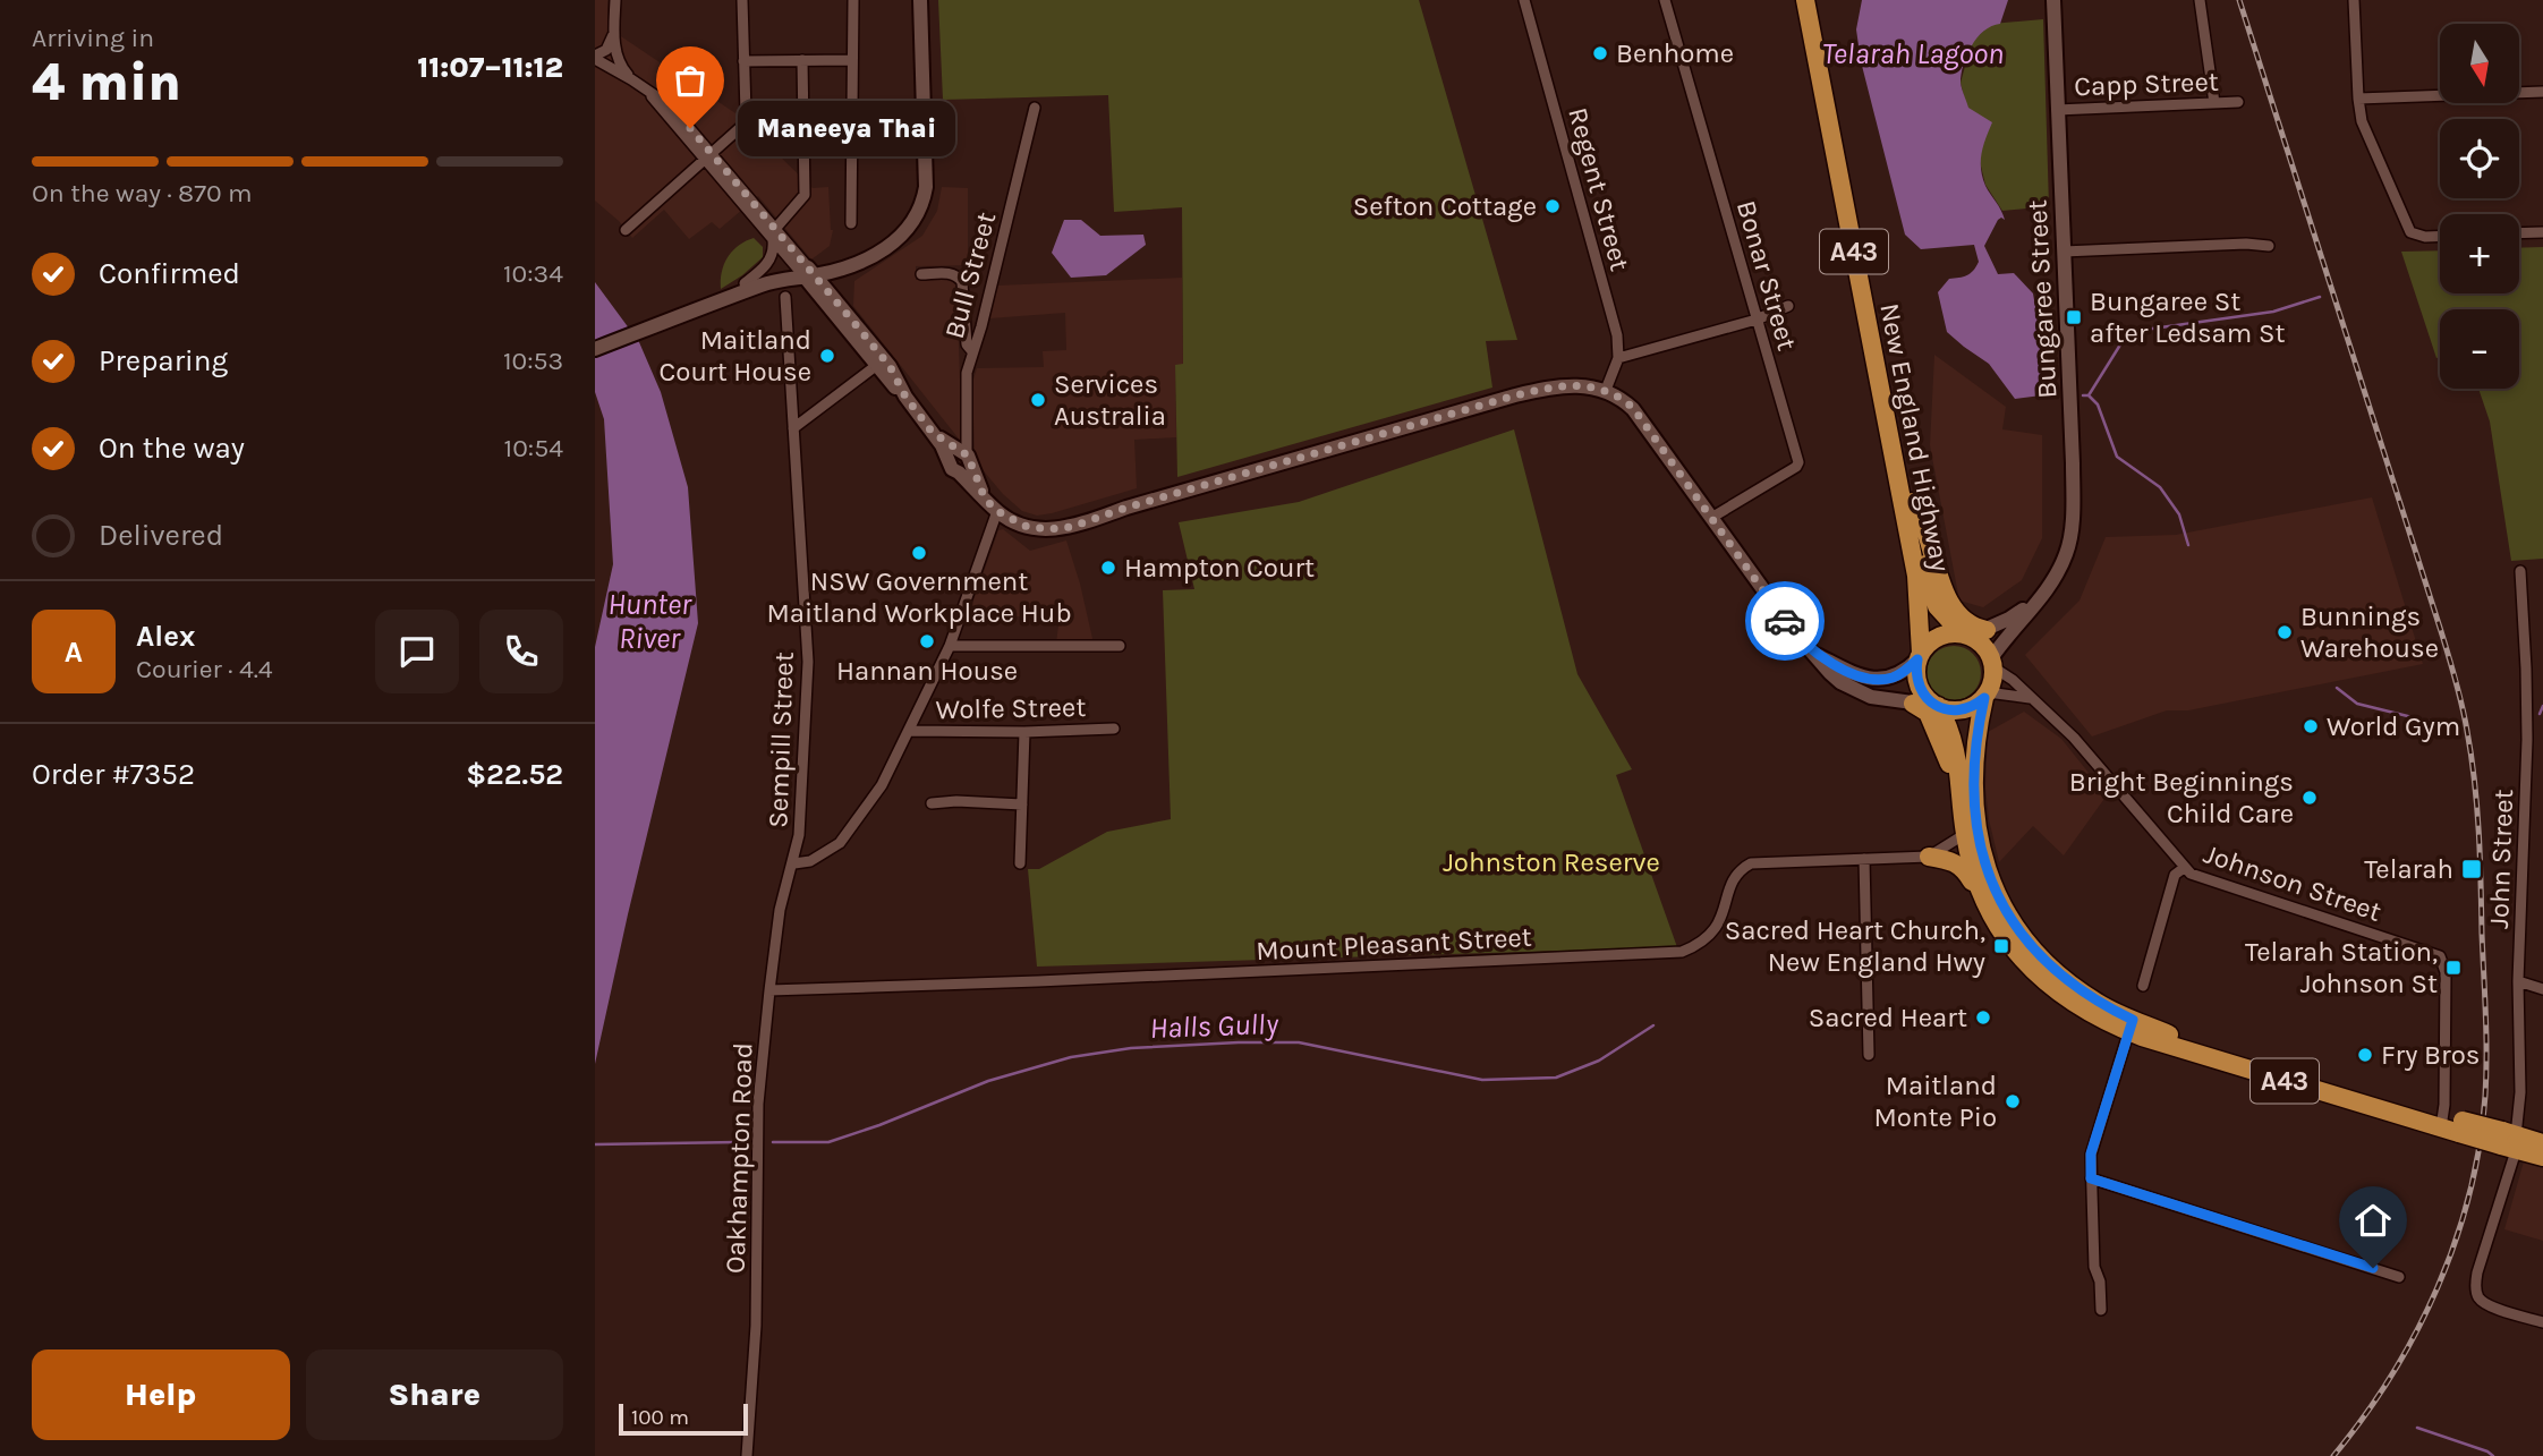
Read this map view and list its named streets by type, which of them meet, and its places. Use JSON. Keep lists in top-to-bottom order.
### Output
{
  "streets": {
    "highway": ["A43", "New England Highway"],
    "main road": ["Bungaree Street"],
    "street": [
      "Capp Street",
      "Regent Street",
      "Bull Street",
      "Bonar Street",
      "Wolfe Street",
      "Sempill Street",
      "John Street",
      "Johnson Street",
      "Mount Pleasant Street",
      "Oakhampton Road"
    ]
  },
  "crossings": [
    ["Capp Street", "Bungaree Street"],
    ["A43", "Bungaree Street"],
    ["A43", "New England Highway"],
    ["A43", "John Street"],
    ["A43", "Johnson Street"],
    ["A43", "Mount Pleasant Street"],
    ["Bungaree Street", "New England Highway"],
    ["Bungaree Street", "Johnson Street"],
    ["New England Highway", "Johnson Street"],
    ["Sempill Street", "Oakhampton Road"],
    ["Mount Pleasant Street", "Oakhampton Road"]
  ],
  "water": ["Telarah Lagoon", "Hunter River", "Halls Gully"],
  "parks": ["Johnston Reserve"],
  "places": {
    "other": [
      "Benhome",
      "Maneeya Thai",
      "Sefton Cottage",
      "Maitland Court House",
      "Services Australia",
      "NSW Government Maitland Workplace Hub",
      "Hampton Court",
      "Bunnings Warehouse",
      "Hannan House",
      "World Gym",
      "Bright Beginnings Child Care",
      "Sacred Heart",
      "Fry Bros",
      "Maitland Monte Pio"
    ],
    "transit": [
      "Bungaree St after Ledsam St",
      "Telarah",
      "Sacred Heart Church, New England Hwy",
      "Telarah Station, Johnson St"
    ]
  },
  "scale_bar": "100 m",
  "north": "bottom",
  "page": {
    "heading": ["4 min", "Arriving in", "11:07–11:12"],
    "panel": [
      "Alex",
      "Courier · 4.4",
      "Order #7352",
      "$22.52"
    ],
    "map_buttons": ["+", "−"],
    "bubble": "Maneeya Thai",
    "bar": "On the way · 870 m",
    "list": [
      ["Confirmed", "10:34"],
      ["Preparing", "10:53"],
      ["On the way", "10:54"],
      "Delivered"
    ],
    "round": "A",
    "buttons": ["Help", "Share"],
    "scale": "100 m"
  }
}
